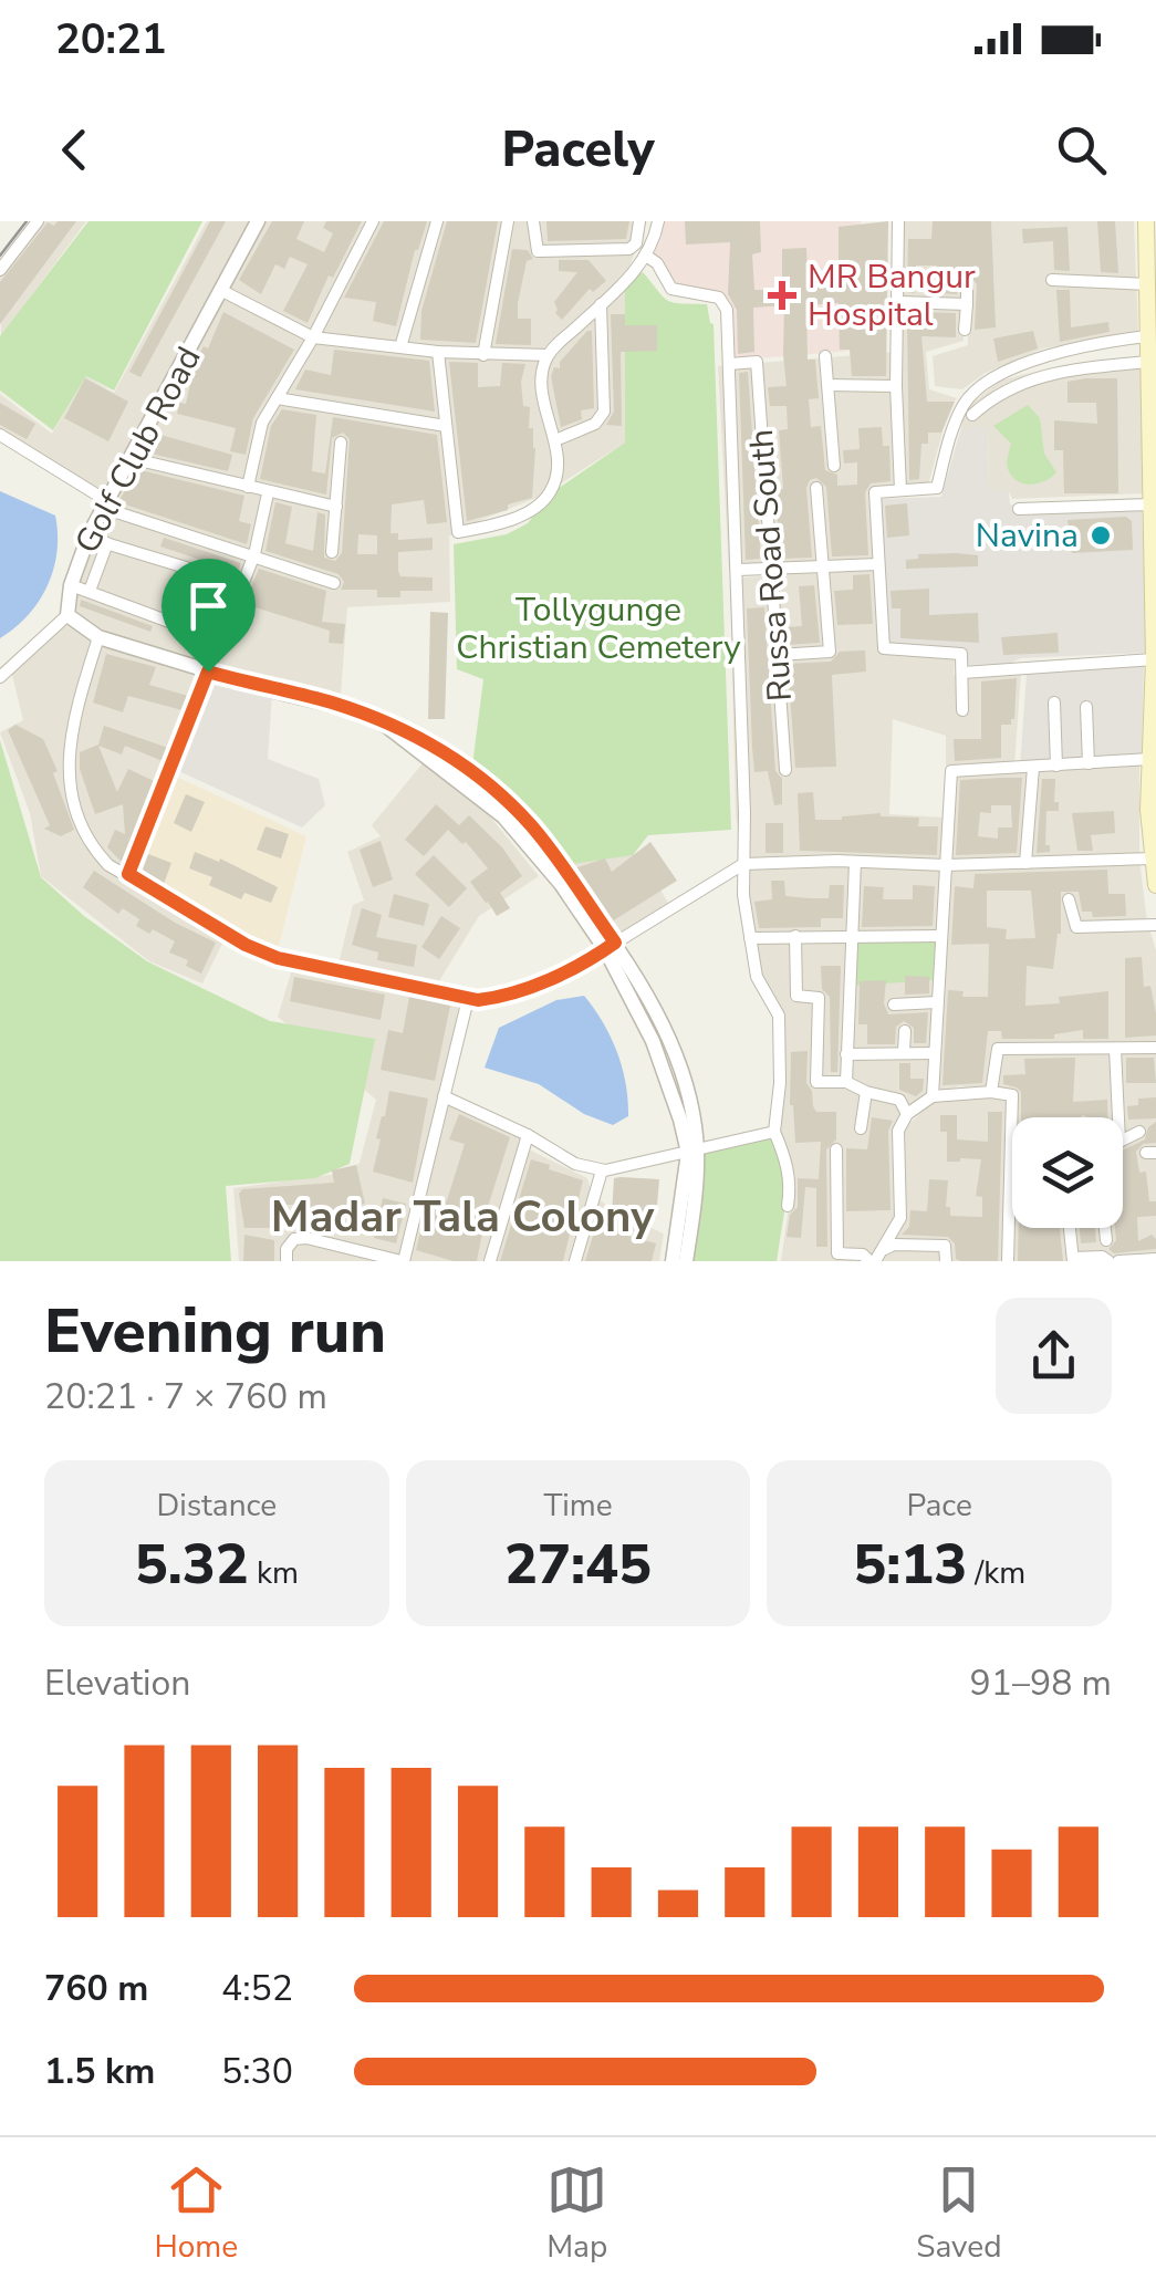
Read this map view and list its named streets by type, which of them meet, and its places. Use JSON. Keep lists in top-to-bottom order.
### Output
{
  "streets": {
    "street": ["Golf Club Road", "Russa Road South"]
  },
  "districts": ["Madar Tala Colony"],
  "parks": ["Tollygunge Christian Cemetery"],
  "places": {
    "health": ["MR Bangur Hospital"],
    "other": ["Navina"]
  },
  "page": {
    "status": "20:21",
    "header": "Pacely",
    "heading": ["Evening run", "20:21 · 7 × 760 m"],
    "stats": [
      ["Distance", "5.32 km"],
      ["Time", "27:45"],
      ["Pace", "5:13 /km"]
    ],
    "chart": ["Elevation", "91–98 m"],
    "list": [
      {
        "name": "760 m",
        "note": "4:52"
      },
      {
        "name": "1.5 km",
        "note": "5:30"
      }
    ],
    "tabs": ["Home", "Map", "Saved"]
  }
}
